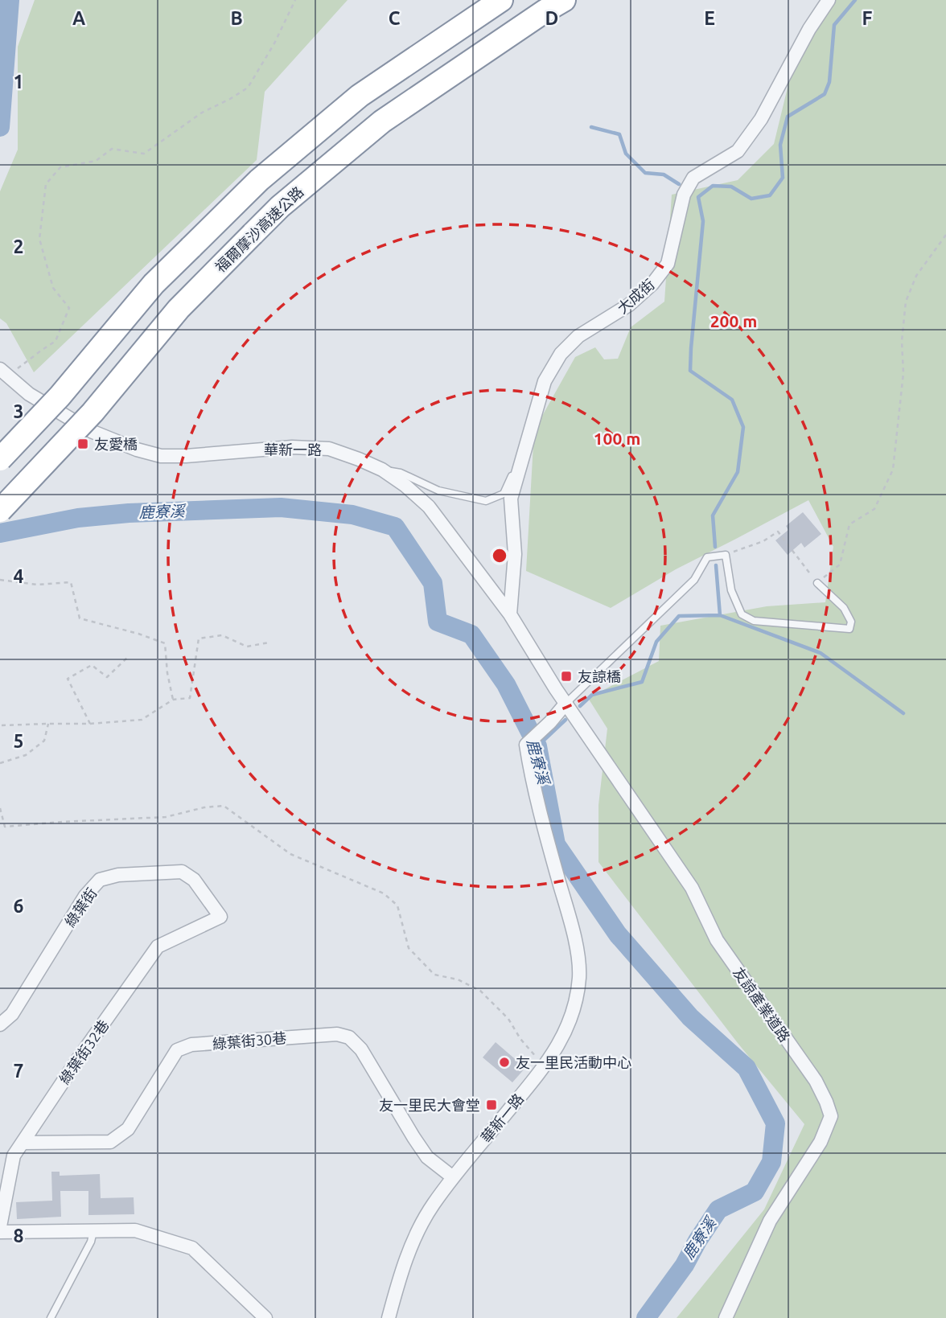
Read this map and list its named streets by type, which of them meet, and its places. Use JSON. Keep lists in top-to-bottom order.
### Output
{
  "streets": {
    "highway": ["福爾摩沙高速公路"],
    "street": [
      "大成街",
      "華新一路",
      "綠葉街",
      "友諒產業道路",
      "綠葉街30巷",
      "綠葉街32巷"
    ]
  },
  "crossings": [
    ["大成街", "華新一路"],
    ["華新一路", "友諒產業道路"],
    ["華新一路", "綠葉街30巷"],
    ["綠葉街", "綠葉街32巷"],
    ["綠葉街30巷", "綠葉街32巷"]
  ],
  "water": ["鹿寮溪"],
  "places": {
    "transit": ["友愛橋", "友諒橋", "友一里民大會堂"],
    "other": ["友一里民活動中心"]
  },
  "grid": {
    "columns": [
      "A",
      "B",
      "C",
      "D",
      "E",
      "F"
    ],
    "rows": [
      "1",
      "2",
      "3",
      "4",
      "5",
      "6",
      "7",
      "8"
    ]
  },
  "rings": ["200 m", "100 m"]
}
